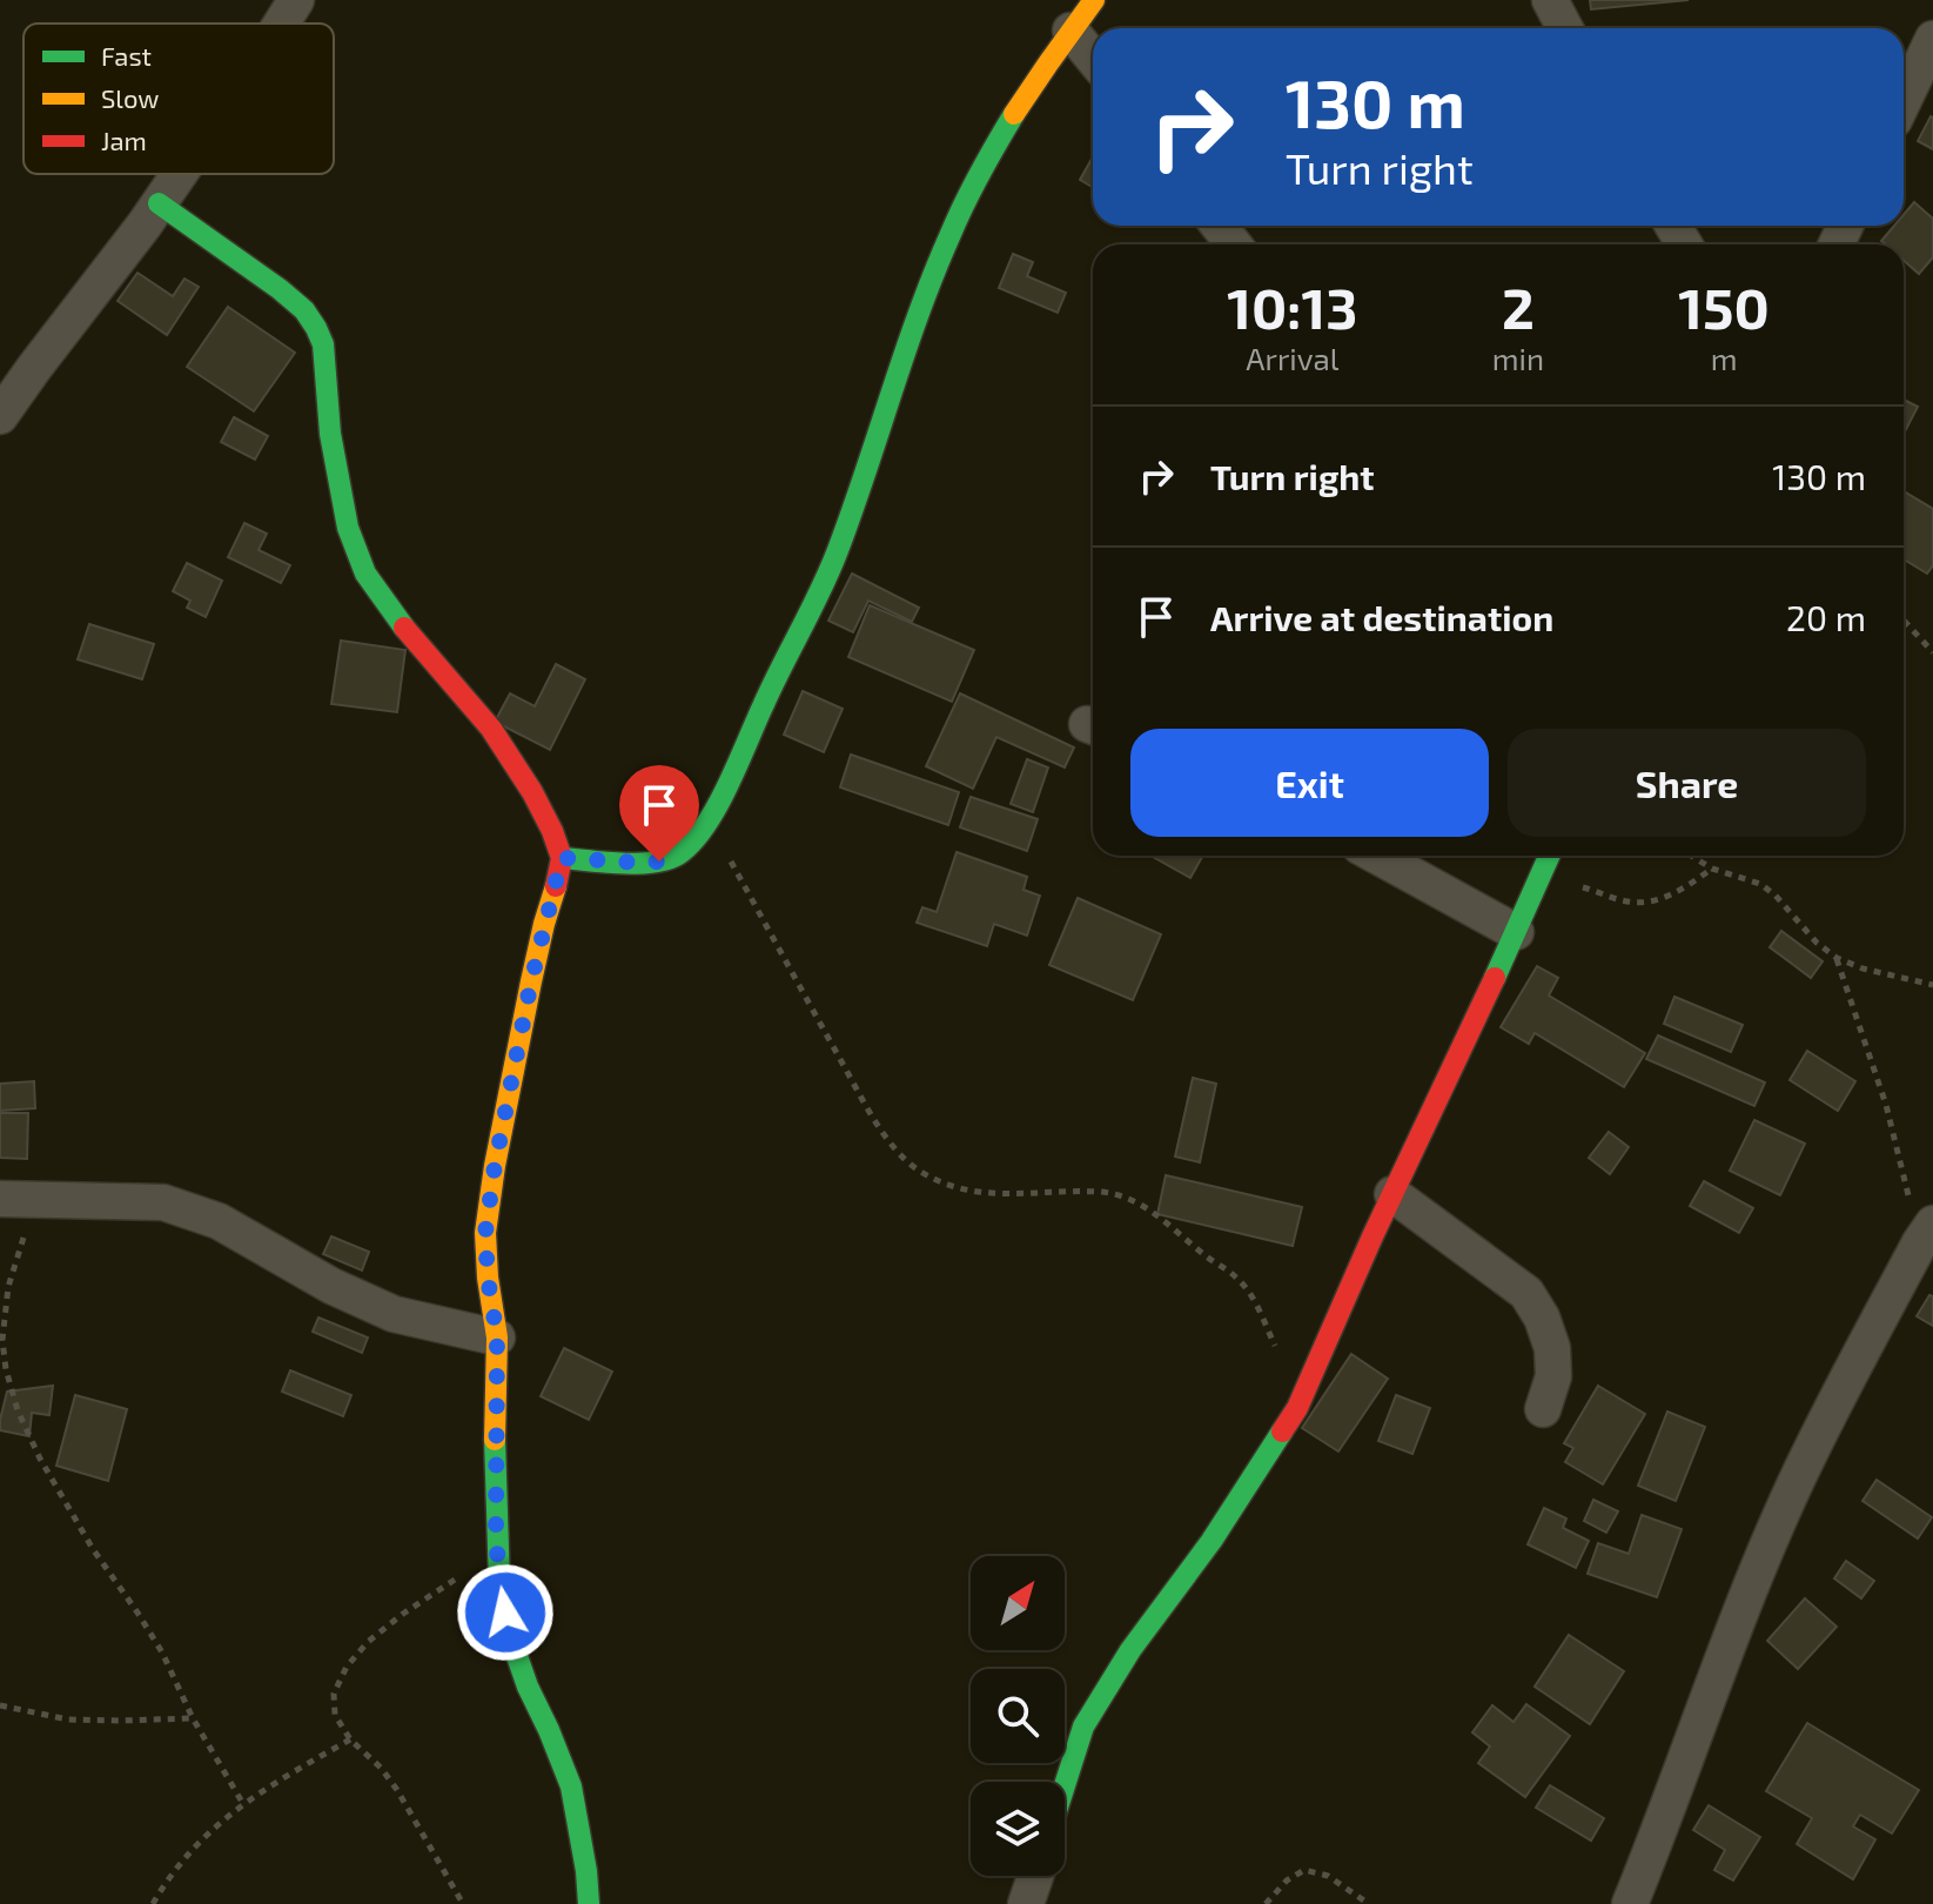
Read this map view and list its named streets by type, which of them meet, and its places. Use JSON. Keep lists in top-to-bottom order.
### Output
{
  "legend": ["Fast", "Slow", "Jam"],
  "north": "top right",
  "page": {
    "turn": ["130 m", "Turn right"],
    "eta": [
      "10:13",
      "Arrival",
      "2",
      "min",
      "150",
      "m"
    ],
    "list": [
      {
        "name": "Turn right",
        "value": "130 m"
      },
      {
        "name": "Arrive at destination",
        "value": "20 m"
      }
    ],
    "buttons": ["Exit", "Share"]
  }
}
